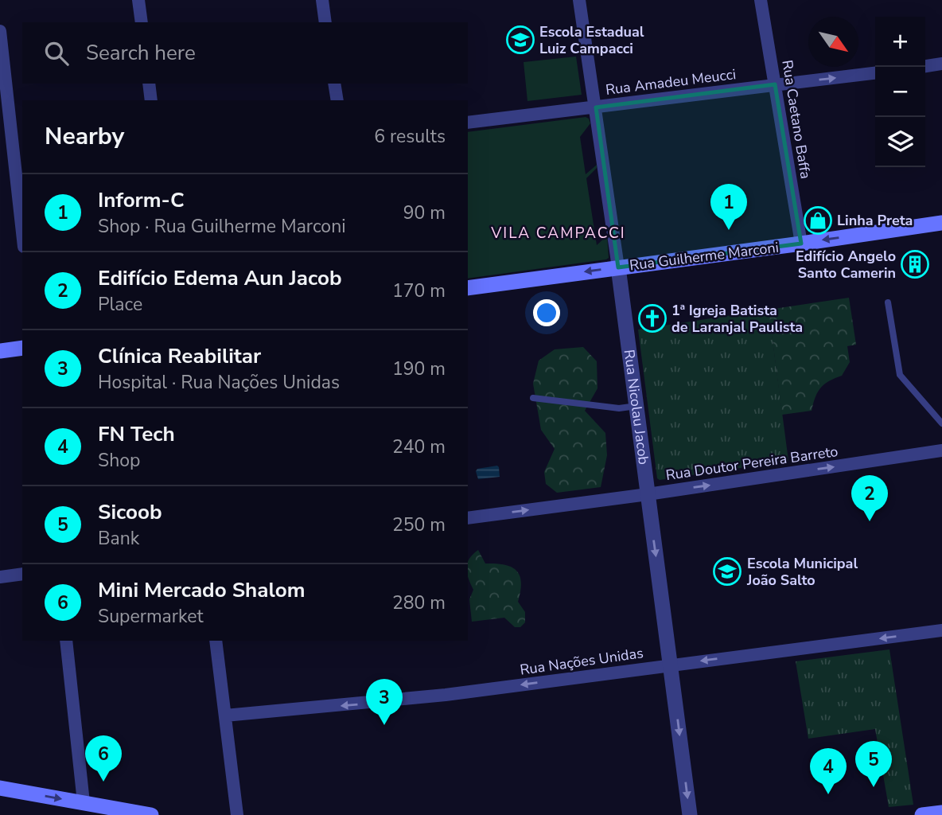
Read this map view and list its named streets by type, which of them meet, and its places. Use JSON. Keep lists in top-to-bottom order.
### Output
{
  "streets": {
    "main road": ["Rua Guilherme Marconi"],
    "street": [
      "Rua Amadeu Meucci",
      "Rua Caetano Baffa",
      "Rua Nicolau Jacob",
      "Rua Doutor Pereira Barreto",
      "Rua Nações Unidas"
    ]
  },
  "crossings": [
    ["Rua Amadeu Meucci", "Rua Caetano Baffa"],
    ["Rua Amadeu Meucci", "Rua Nicolau Jacob"],
    ["Rua Caetano Baffa", "Rua Guilherme Marconi"],
    ["Rua Guilherme Marconi", "Rua Nicolau Jacob"],
    ["Rua Nicolau Jacob", "Rua Doutor Pereira Barreto"],
    ["Rua Nicolau Jacob", "Rua Nações Unidas"]
  ],
  "one_way": [
    "Rua Guilherme Marconi",
    "Rua Nicolau Jacob",
    "Rua Doutor Pereira Barreto",
    "Rua Nações Unidas"
  ],
  "districts": ["VILA CAMPACCI"],
  "places": {
    "school or university": ["Escola Estadual Luiz Campacci", "Escola Municipal João Salto"],
    "shop": ["Linha Preta"],
    "building": ["Edifício Angelo Santo Camerin"],
    "church": ["1ª Igreja Batista de Laranjal Paulista"]
  },
  "north": "bottom right",
  "page": {
    "map_buttons": ["+", "−"],
    "search": "Search here",
    "heading": ["Nearby", "6 results"],
    "list": [
      {
        "mark": "1",
        "name": "Inform-C",
        "note": "Shop · Rua Guilherme Marconi",
        "value": "90 m"
      },
      {
        "mark": "2",
        "name": "Edifício Edema Aun Jacob",
        "note": "Place",
        "value": "170 m"
      },
      {
        "mark": "3",
        "name": "Clínica Reabilitar",
        "note": "Hospital · Rua Nações Unidas",
        "value": "190 m"
      },
      {
        "mark": "4",
        "name": "FN Tech",
        "note": "Shop",
        "value": "240 m"
      },
      {
        "mark": "5",
        "name": "Sicoob",
        "note": "Bank",
        "value": "250 m"
      },
      {
        "mark": "6",
        "name": "Mini Mercado Shalom",
        "note": "Supermarket",
        "value": "280 m"
      }
    ],
    "pins": [
      "1",
      "2",
      "3",
      "6",
      "5",
      "4"
    ]
  }
}
